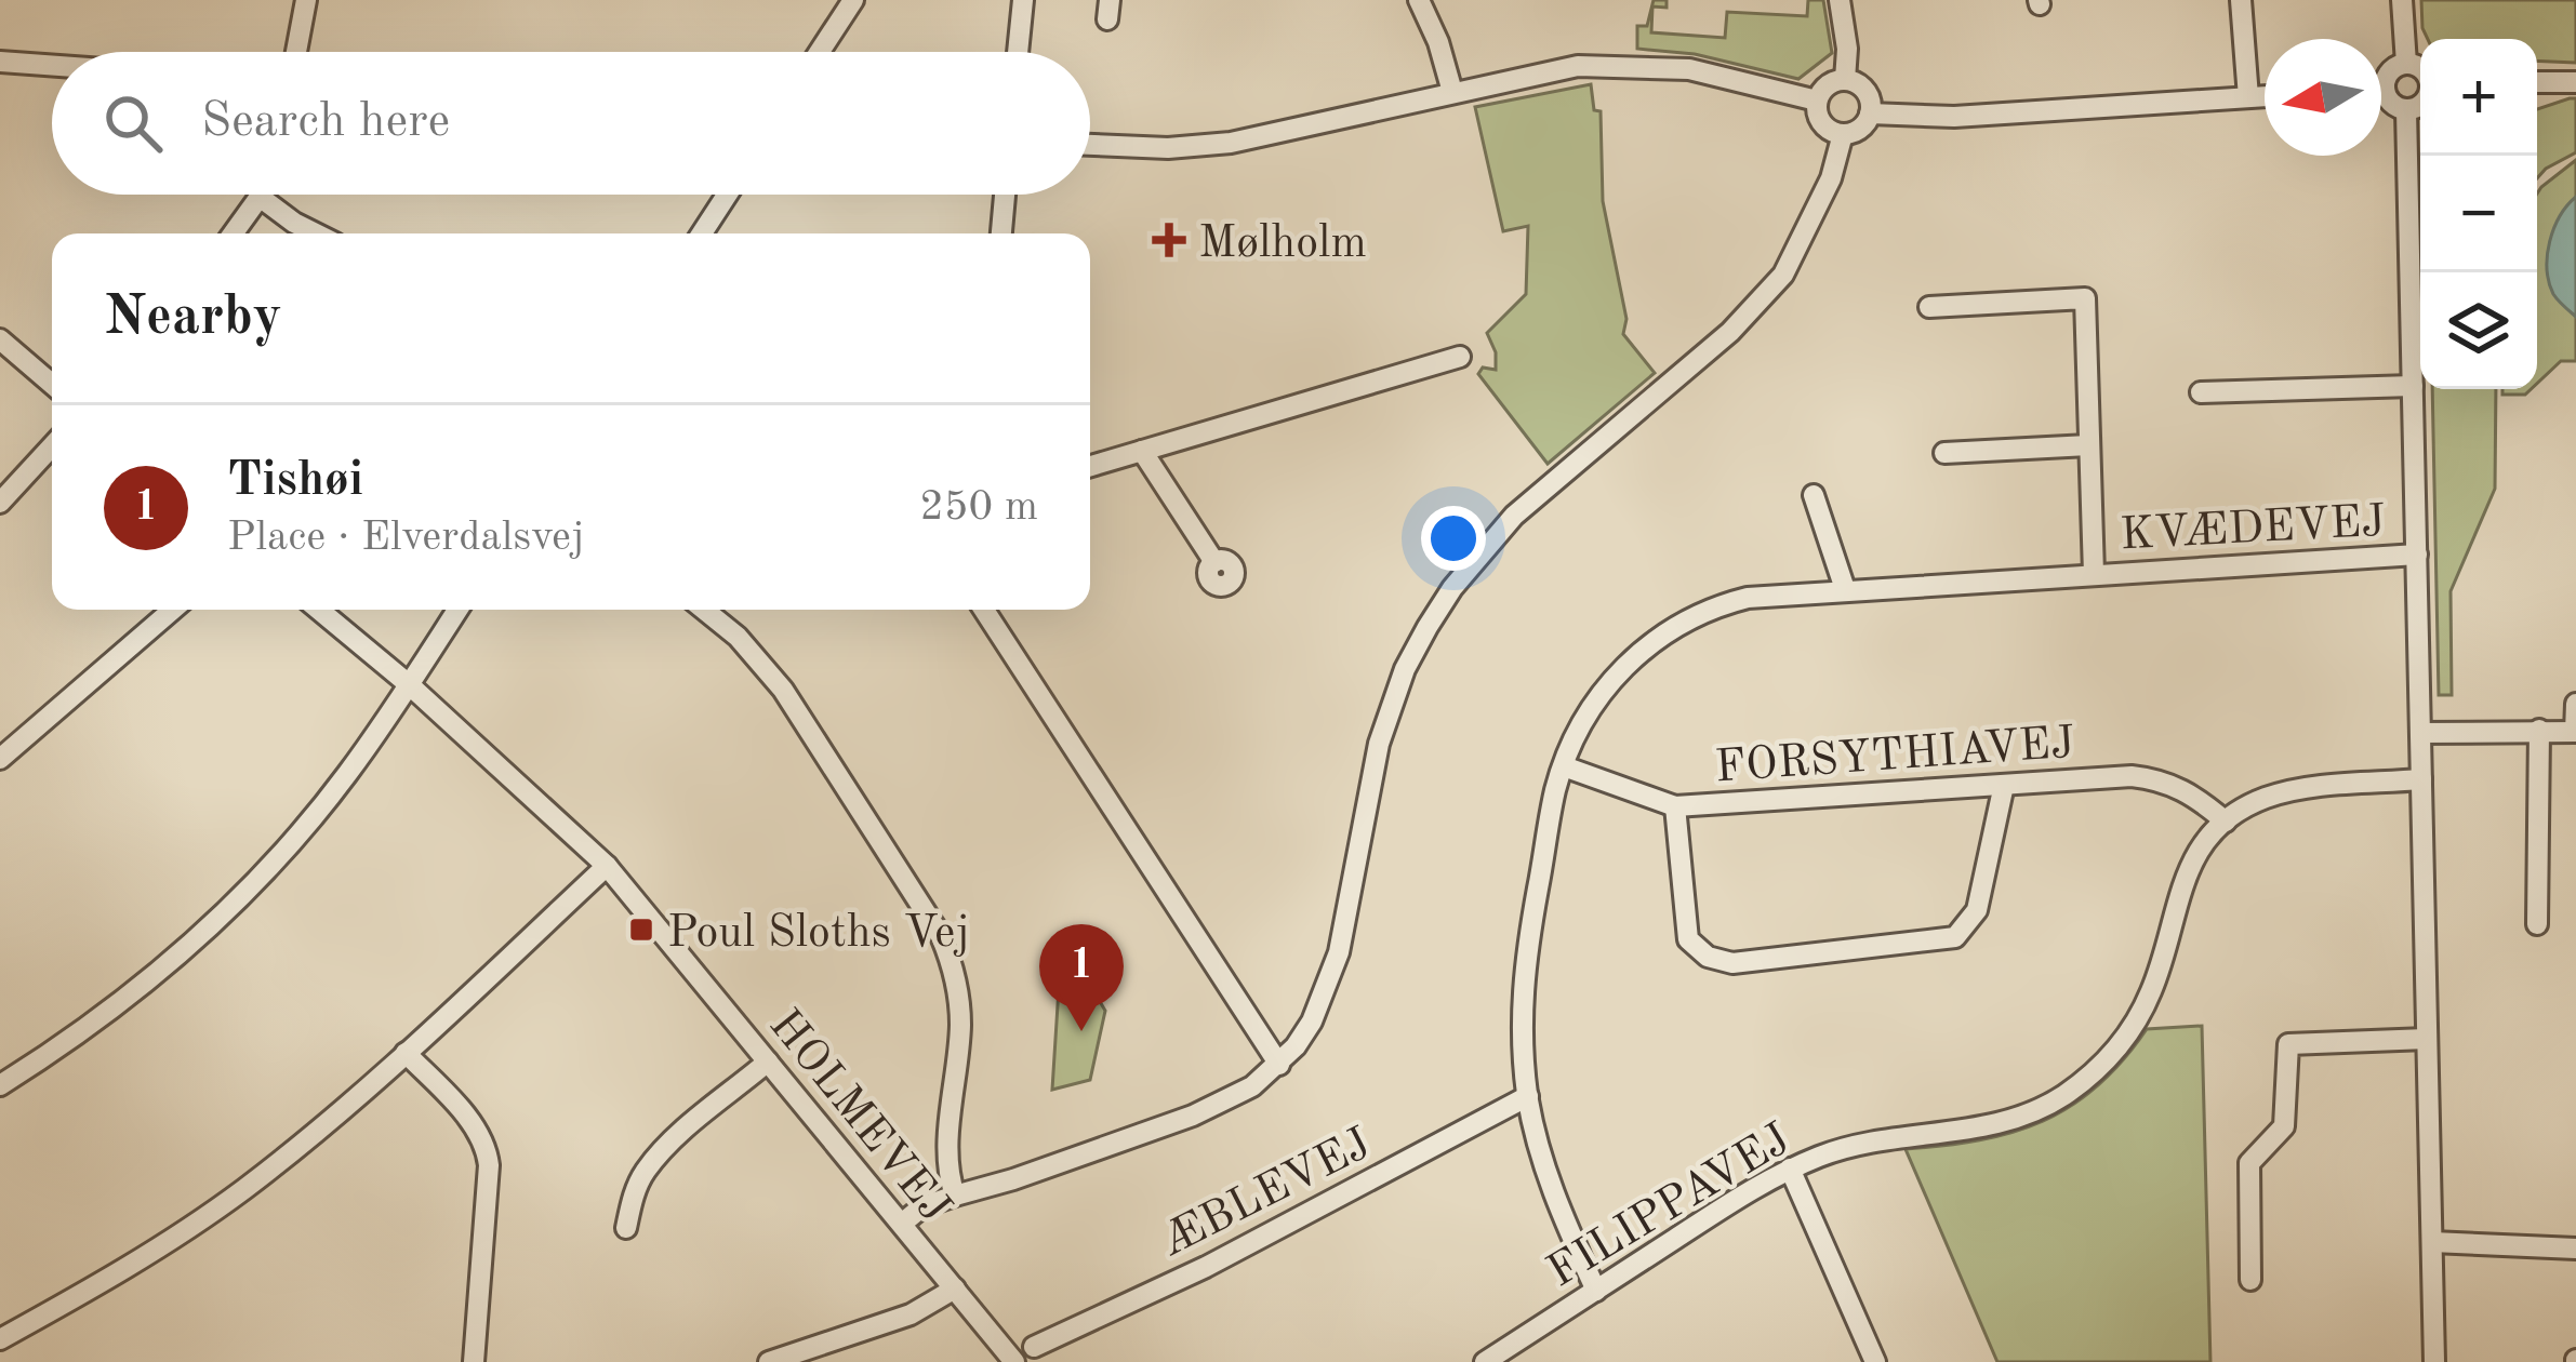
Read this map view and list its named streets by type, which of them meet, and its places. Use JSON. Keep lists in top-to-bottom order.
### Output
{
  "streets": {
    "street": [
      "KVÆDEVEJ",
      "FORSYTHIAVEJ",
      "HOLMEVEJ",
      "ÆBLEVEJ",
      "FILIPPAVEJ"
    ]
  },
  "crossings": [
    ["KVÆDEVEJ", "FORSYTHIAVEJ"],
    ["KVÆDEVEJ", "ÆBLEVEJ"],
    ["KVÆDEVEJ", "FILIPPAVEJ"],
    ["FORSYTHIAVEJ", "FILIPPAVEJ"]
  ],
  "places": {
    "health": ["Mølholm"],
    "transit": ["Poul Sloths Vej"]
  },
  "north": "left",
  "page": {
    "map_buttons": ["+", "−"],
    "search": "Search here",
    "heading": "Nearby",
    "list": [
      {
        "mark": "1",
        "name": "Tishøi",
        "note": "Place · Elverdalsvej",
        "value": "250 m"
      }
    ],
    "pins": "1"
  }
}
